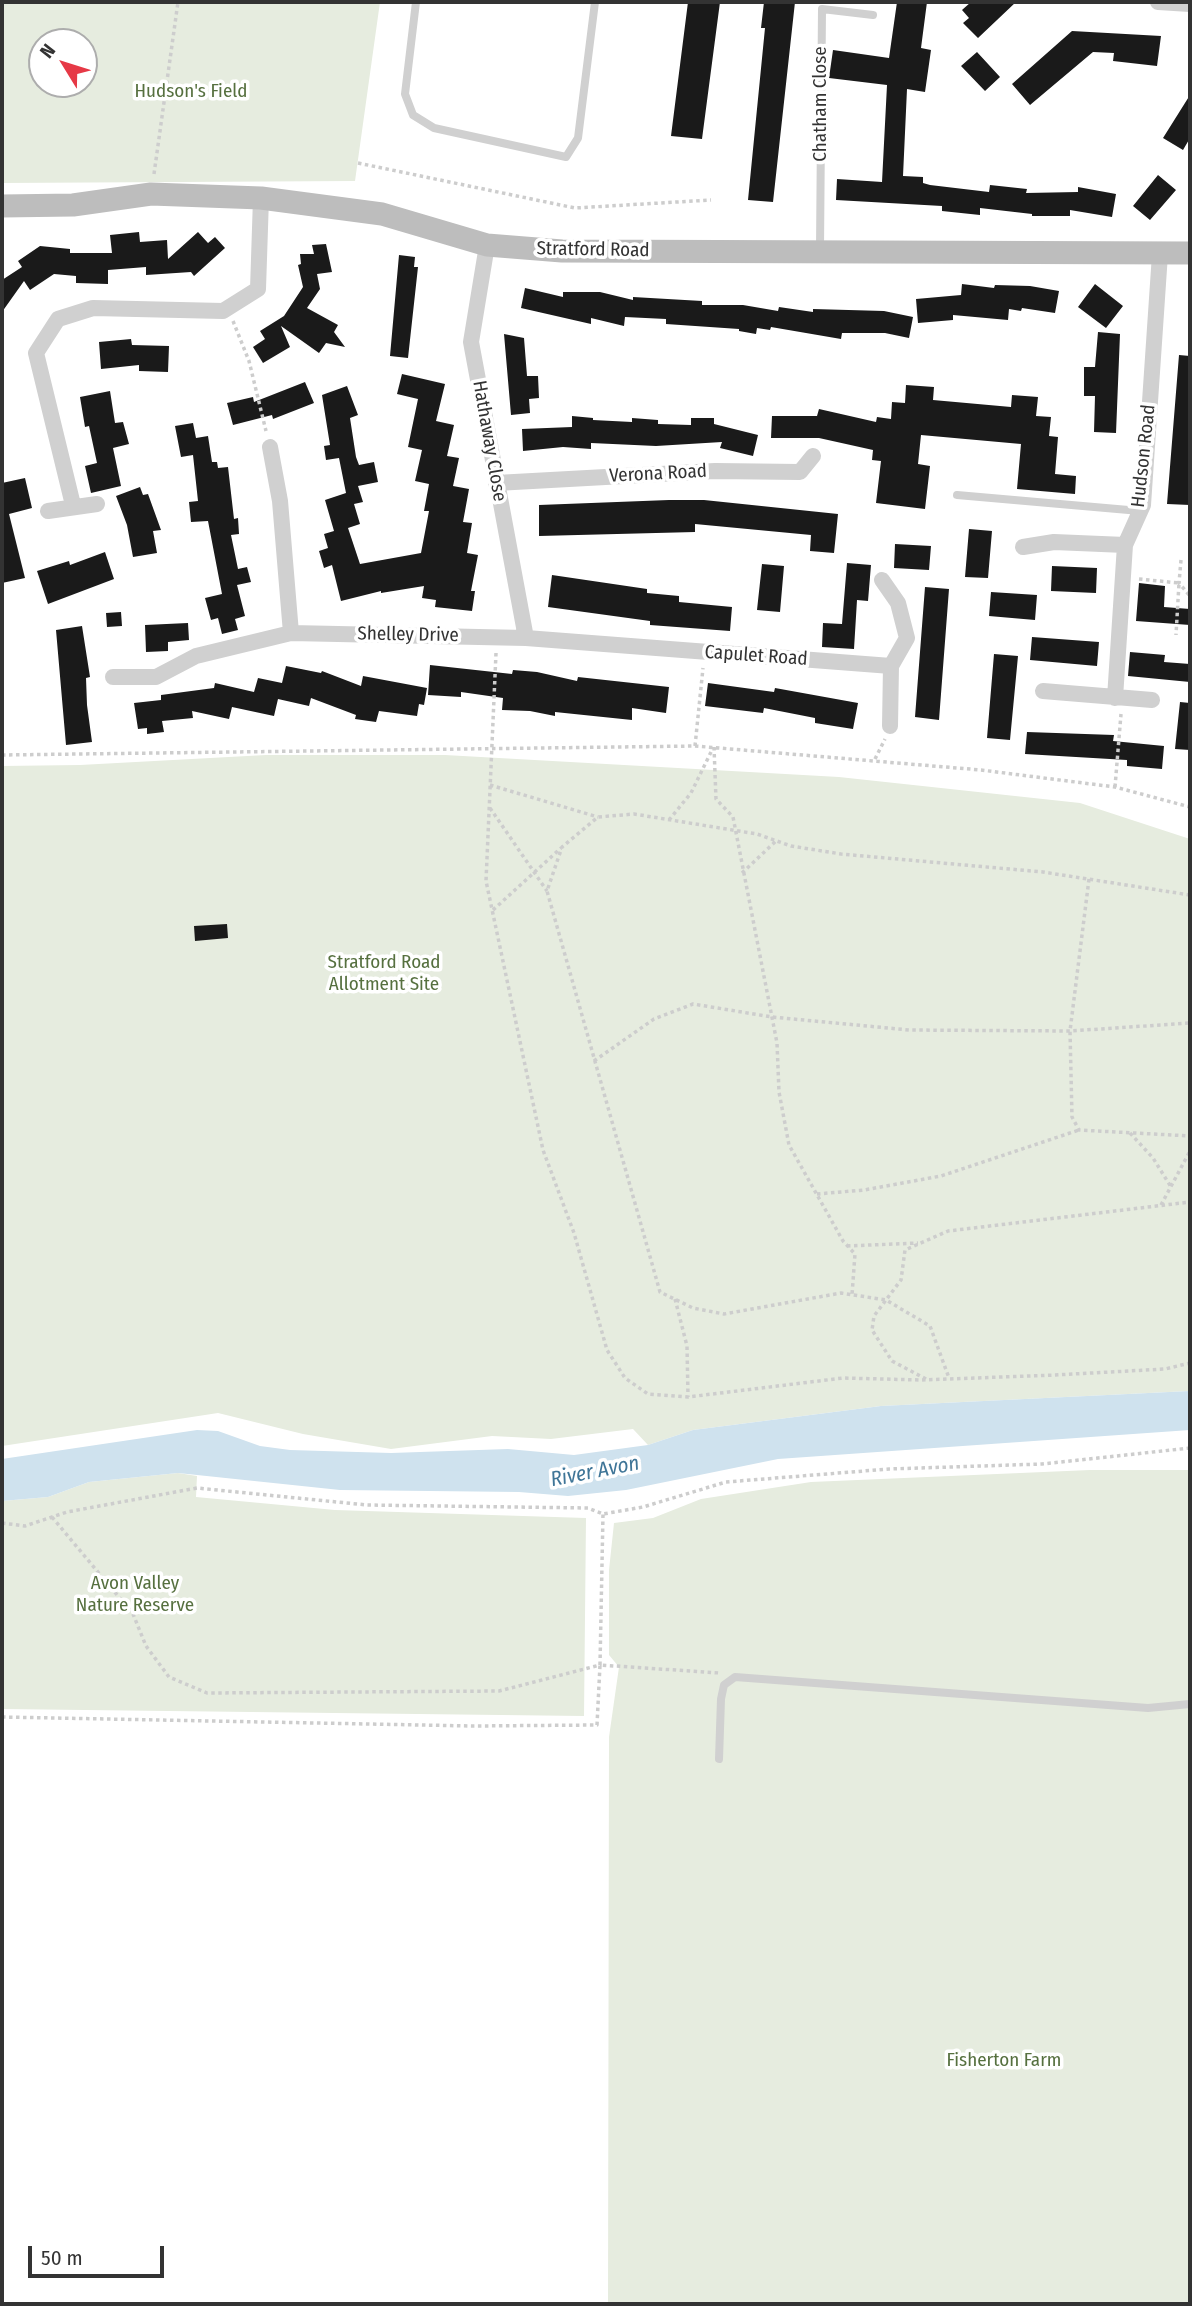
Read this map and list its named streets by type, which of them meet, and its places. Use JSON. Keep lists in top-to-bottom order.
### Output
{
  "streets": {
    "street": [
      "Stratford Road",
      "Hathaway Close",
      "Hudson Road",
      "Verona Road",
      "Shelley Drive",
      "Capulet Road"
    ],
    "lane": ["Chatham Close"]
  },
  "crossings": [
    ["Chatham Close", "Stratford Road"],
    ["Stratford Road", "Hathaway Close"],
    ["Stratford Road", "Hudson Road"],
    ["Hathaway Close", "Verona Road"],
    ["Hathaway Close", "Shelley Drive"],
    ["Hathaway Close", "Capulet Road"],
    ["Shelley Drive", "Capulet Road"]
  ],
  "water": ["River Avon"],
  "parks": [
    "Hudson's Field",
    "Stratford Road Allotment Site",
    "Avon Valley Nature Reserve",
    "Fisherton Farm"
  ],
  "scale_bar": "50 m",
  "north": "top left"
}
